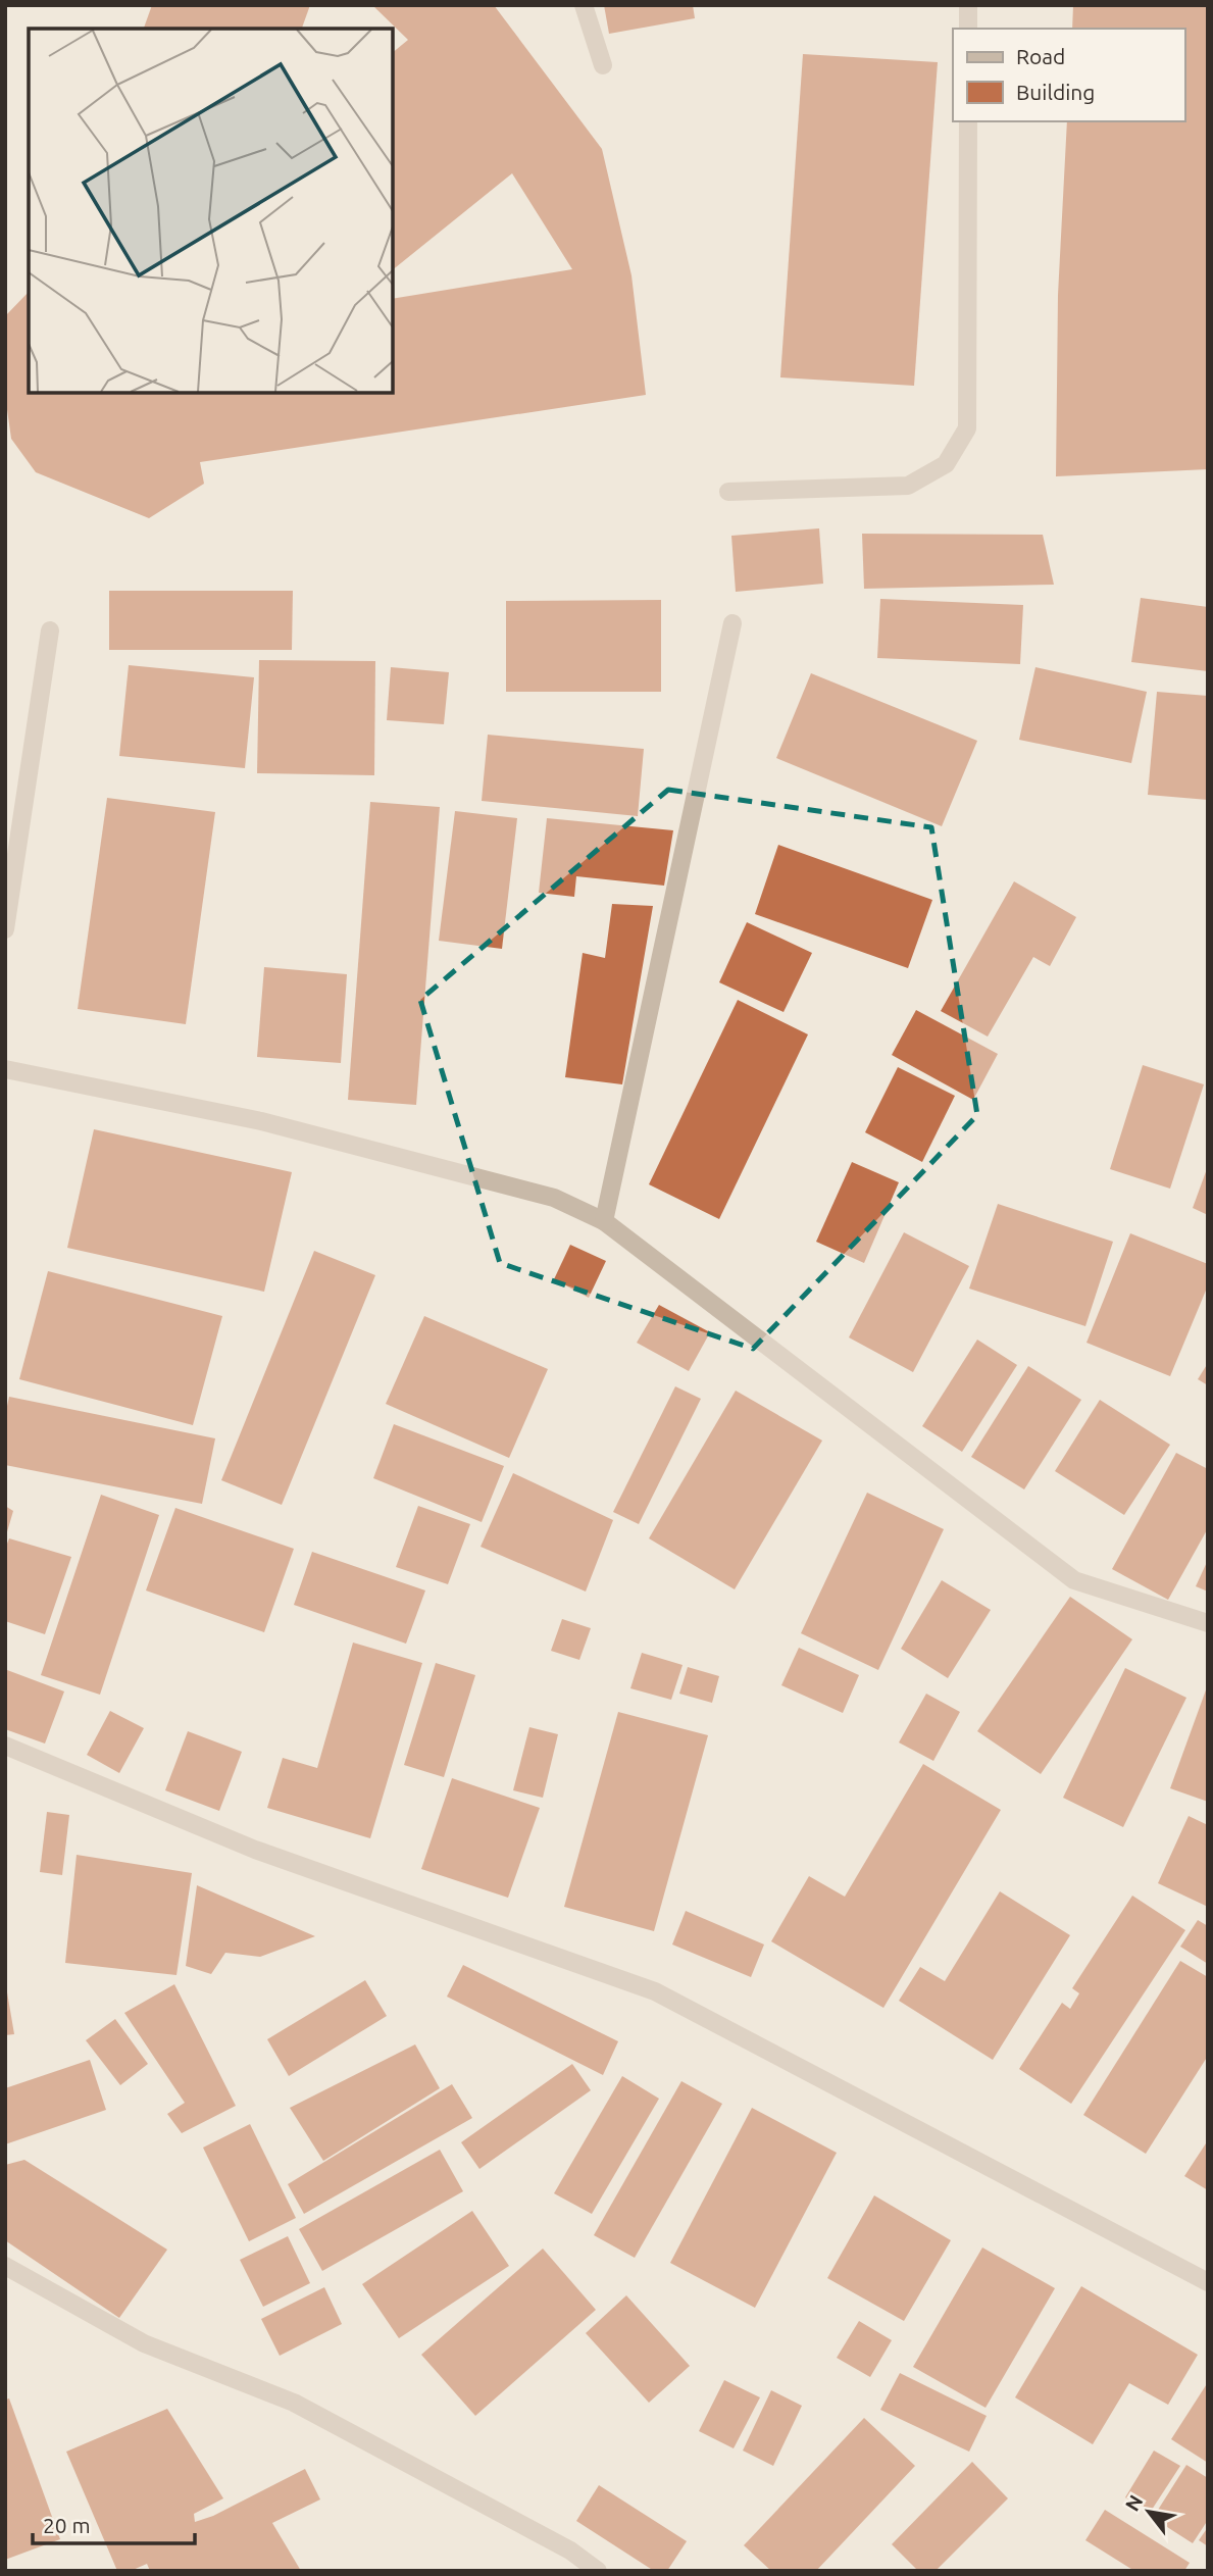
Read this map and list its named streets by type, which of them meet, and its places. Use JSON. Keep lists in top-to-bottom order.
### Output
{
  "legend": ["Road", "Building"],
  "scale_bar": "20 m",
  "north": "top left"
}
